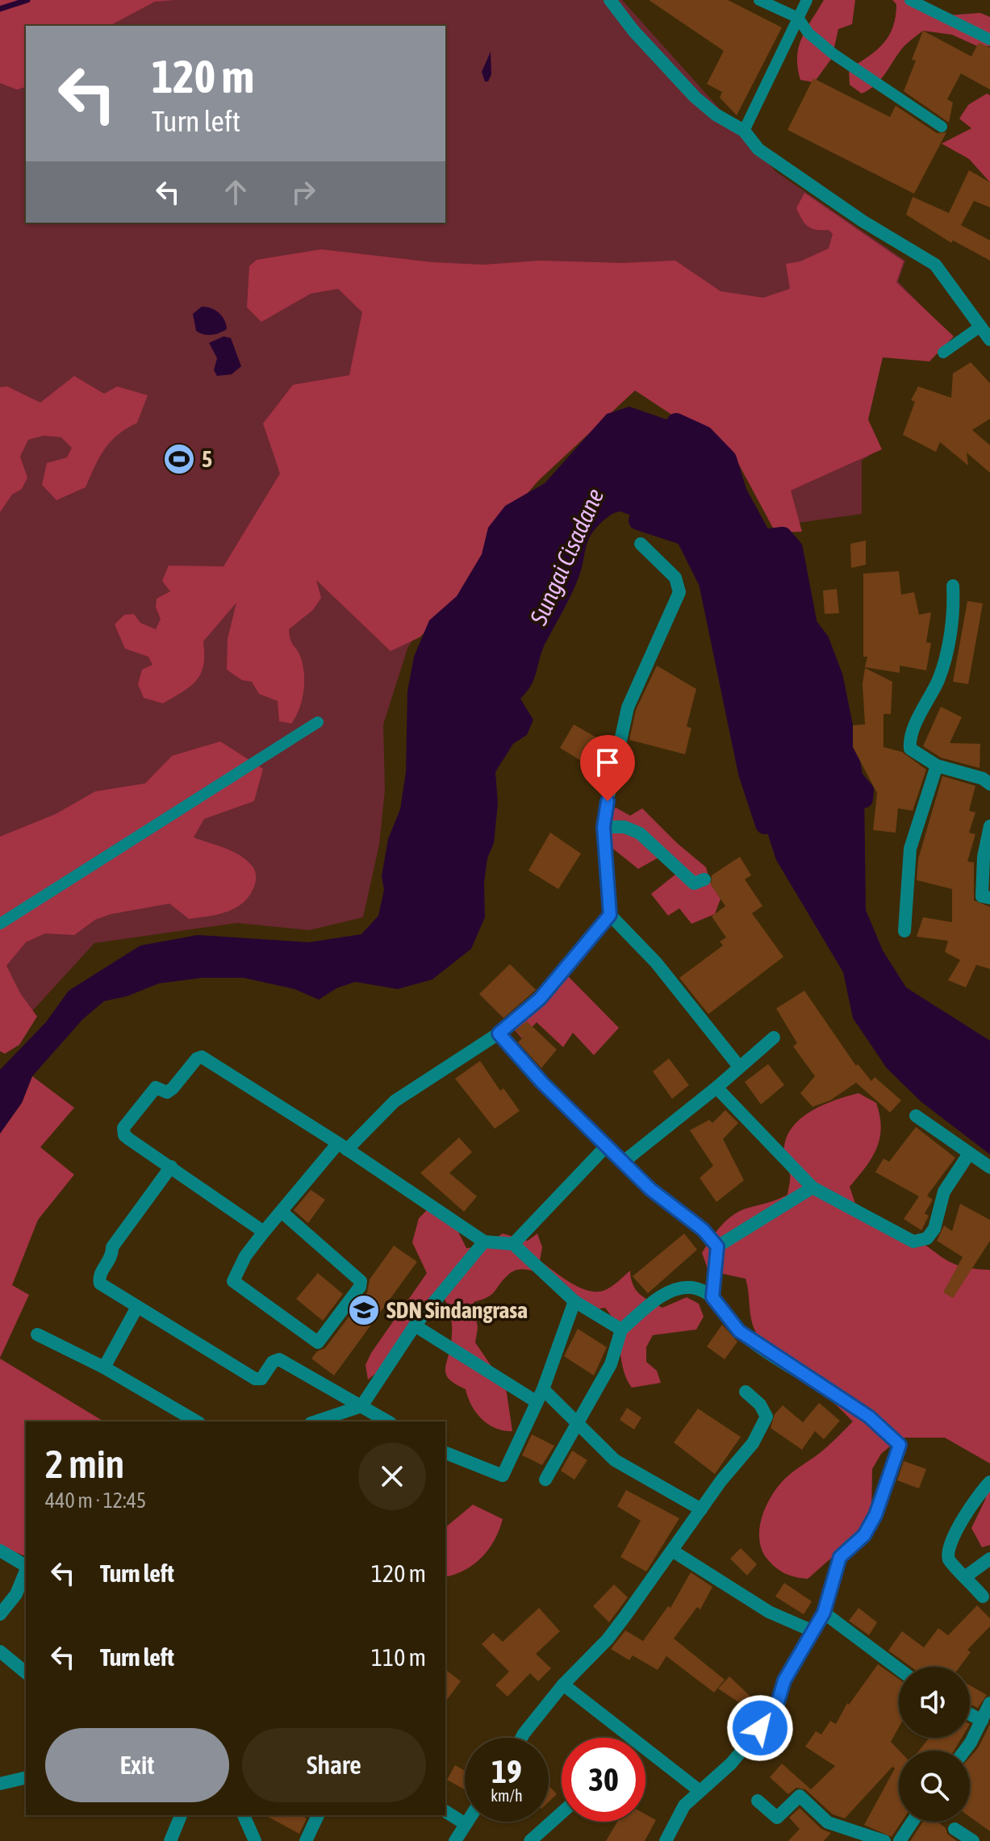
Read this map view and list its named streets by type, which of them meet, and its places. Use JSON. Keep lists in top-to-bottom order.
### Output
{
  "water": ["Sungai Cisadane"],
  "places": {
    "sports": ["5"],
    "school or university": ["SDN Sindangrasa"]
  },
  "page": {
    "turn": ["120 m", "Turn left"],
    "heading": ["2 min", "440 m · 12:45"],
    "list": [
      {
        "name": "Turn left",
        "value": "120 m"
      },
      {
        "name": "Turn left",
        "value": "110 m"
      }
    ],
    "buttons": ["Exit", "Share"],
    "speed": "19 km/h",
    "limit": "30"
  }
}
